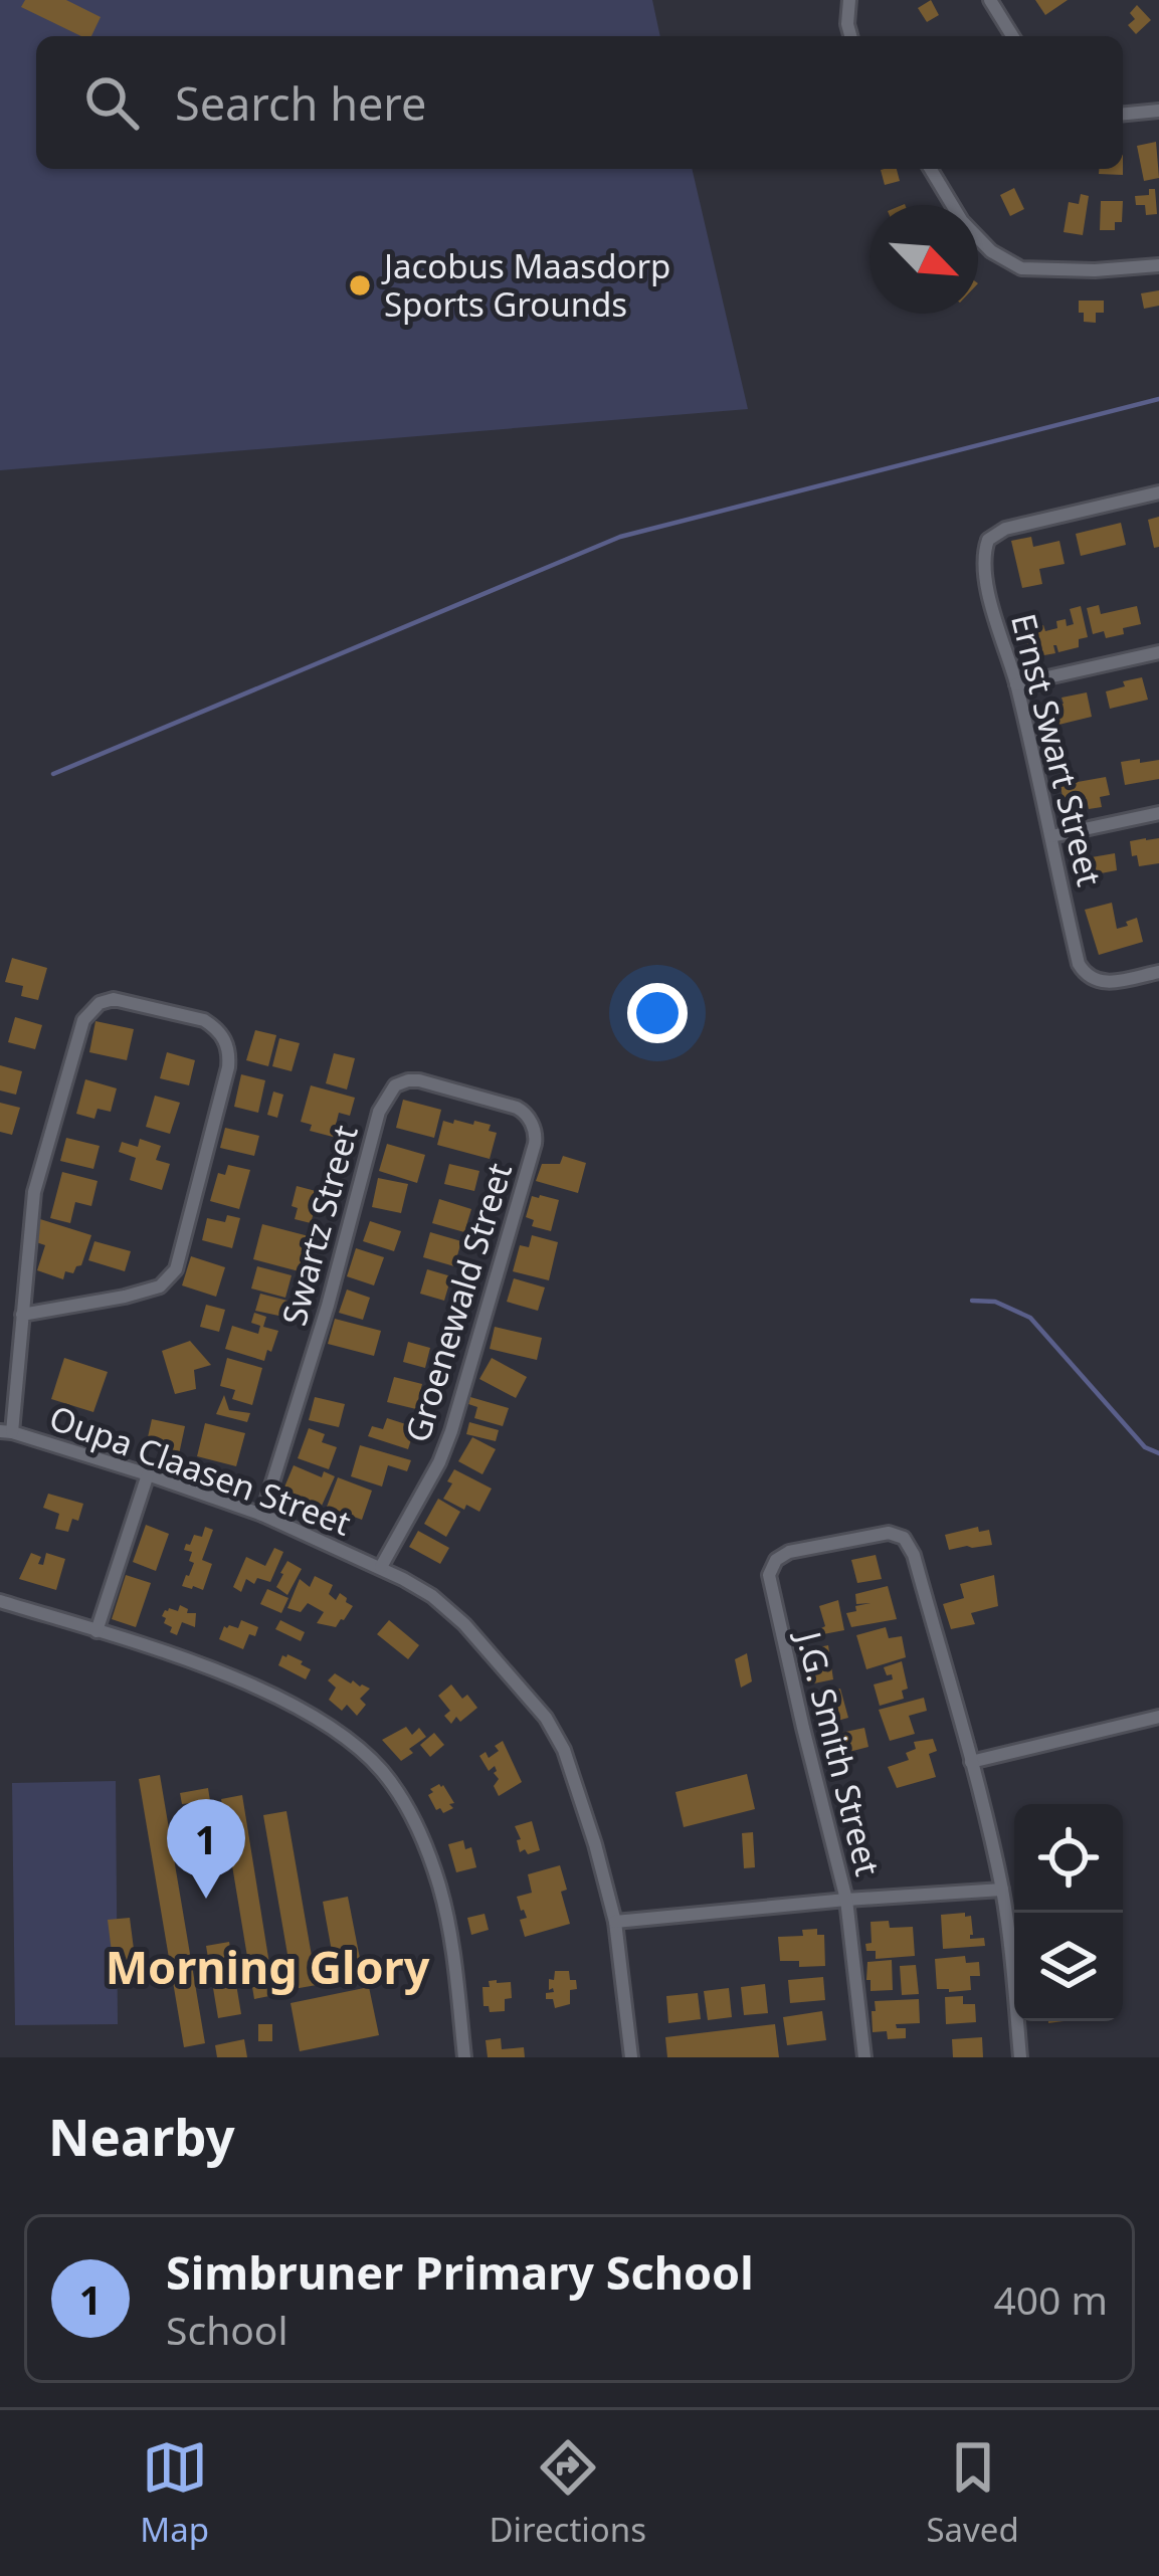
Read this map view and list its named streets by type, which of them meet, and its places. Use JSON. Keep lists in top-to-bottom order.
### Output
{
  "streets": {
    "street": [
      "Ernst Swart Street",
      "Swartz Street",
      "Groenewald Street",
      "Oupa Claasen Street",
      "J.G. Smith Street"
    ]
  },
  "crossings": [
    ["Swartz Street", "Groenewald Street"],
    ["Swartz Street", "Oupa Claasen Street"],
    ["Groenewald Street", "Oupa Claasen Street"]
  ],
  "districts": ["Morning Glory"],
  "places": ["Jacobus Maasdorp Sports Grounds"],
  "north": "bottom right",
  "page": {
    "search": "Search here",
    "pins": "1",
    "heading": "Nearby",
    "list": [
      {
        "mark": "1",
        "name": "Simbruner Primary School",
        "note": "School",
        "value": "400 m"
      }
    ],
    "nav": ["Map", "Directions", "Saved"]
  }
}
